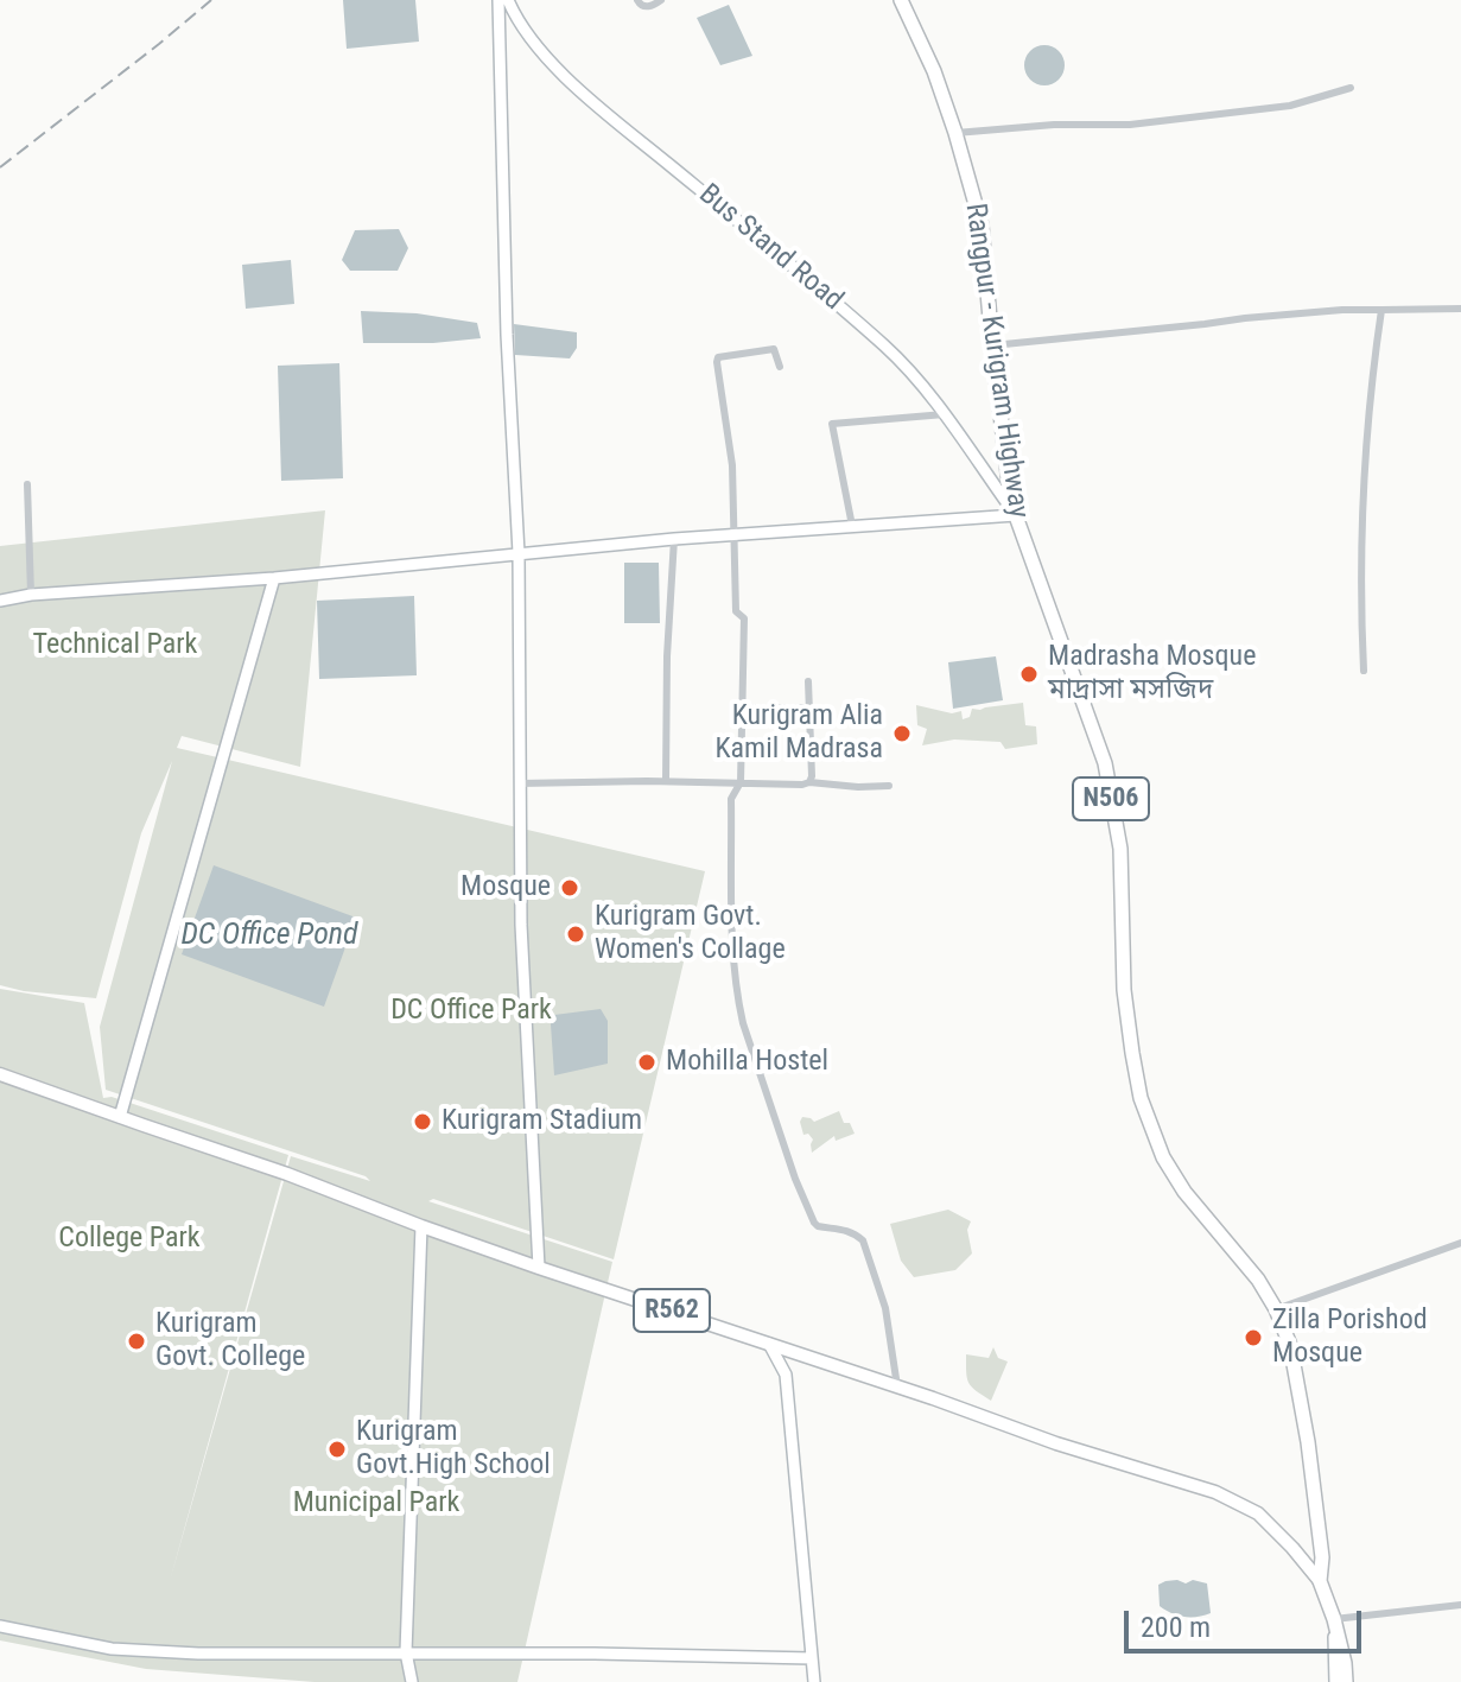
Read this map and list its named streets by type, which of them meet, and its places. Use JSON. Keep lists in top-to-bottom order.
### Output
{
  "streets": {
    "highway": ["Rangpur - Kurigram Highway", "N506"],
    "main road": ["R562"],
    "street": ["Bus Stand Road"]
  },
  "crossings": [
    ["Bus Stand Road", "Rangpur - Kurigram Highway"],
    ["Rangpur - Kurigram Highway", "R562"]
  ],
  "water": ["DC Office Pond"],
  "parks": [
    "Technical Park",
    "DC Office Park",
    "College Park",
    "Municipal Park"
  ],
  "places": [
    "Madrasha Mosque মাদ্রাসা মসজিদ",
    "Kurigram Alia Kamil Madrasa",
    "Mosque",
    "Kurigram Govt. Women's Collage",
    "Mohilla Hostel",
    "Kurigram Stadium",
    "Zilla Porishod Mosque",
    "Kurigram Govt. College",
    "Kurigram Govt.High School"
  ],
  "scale_bar": "200 m"
}
